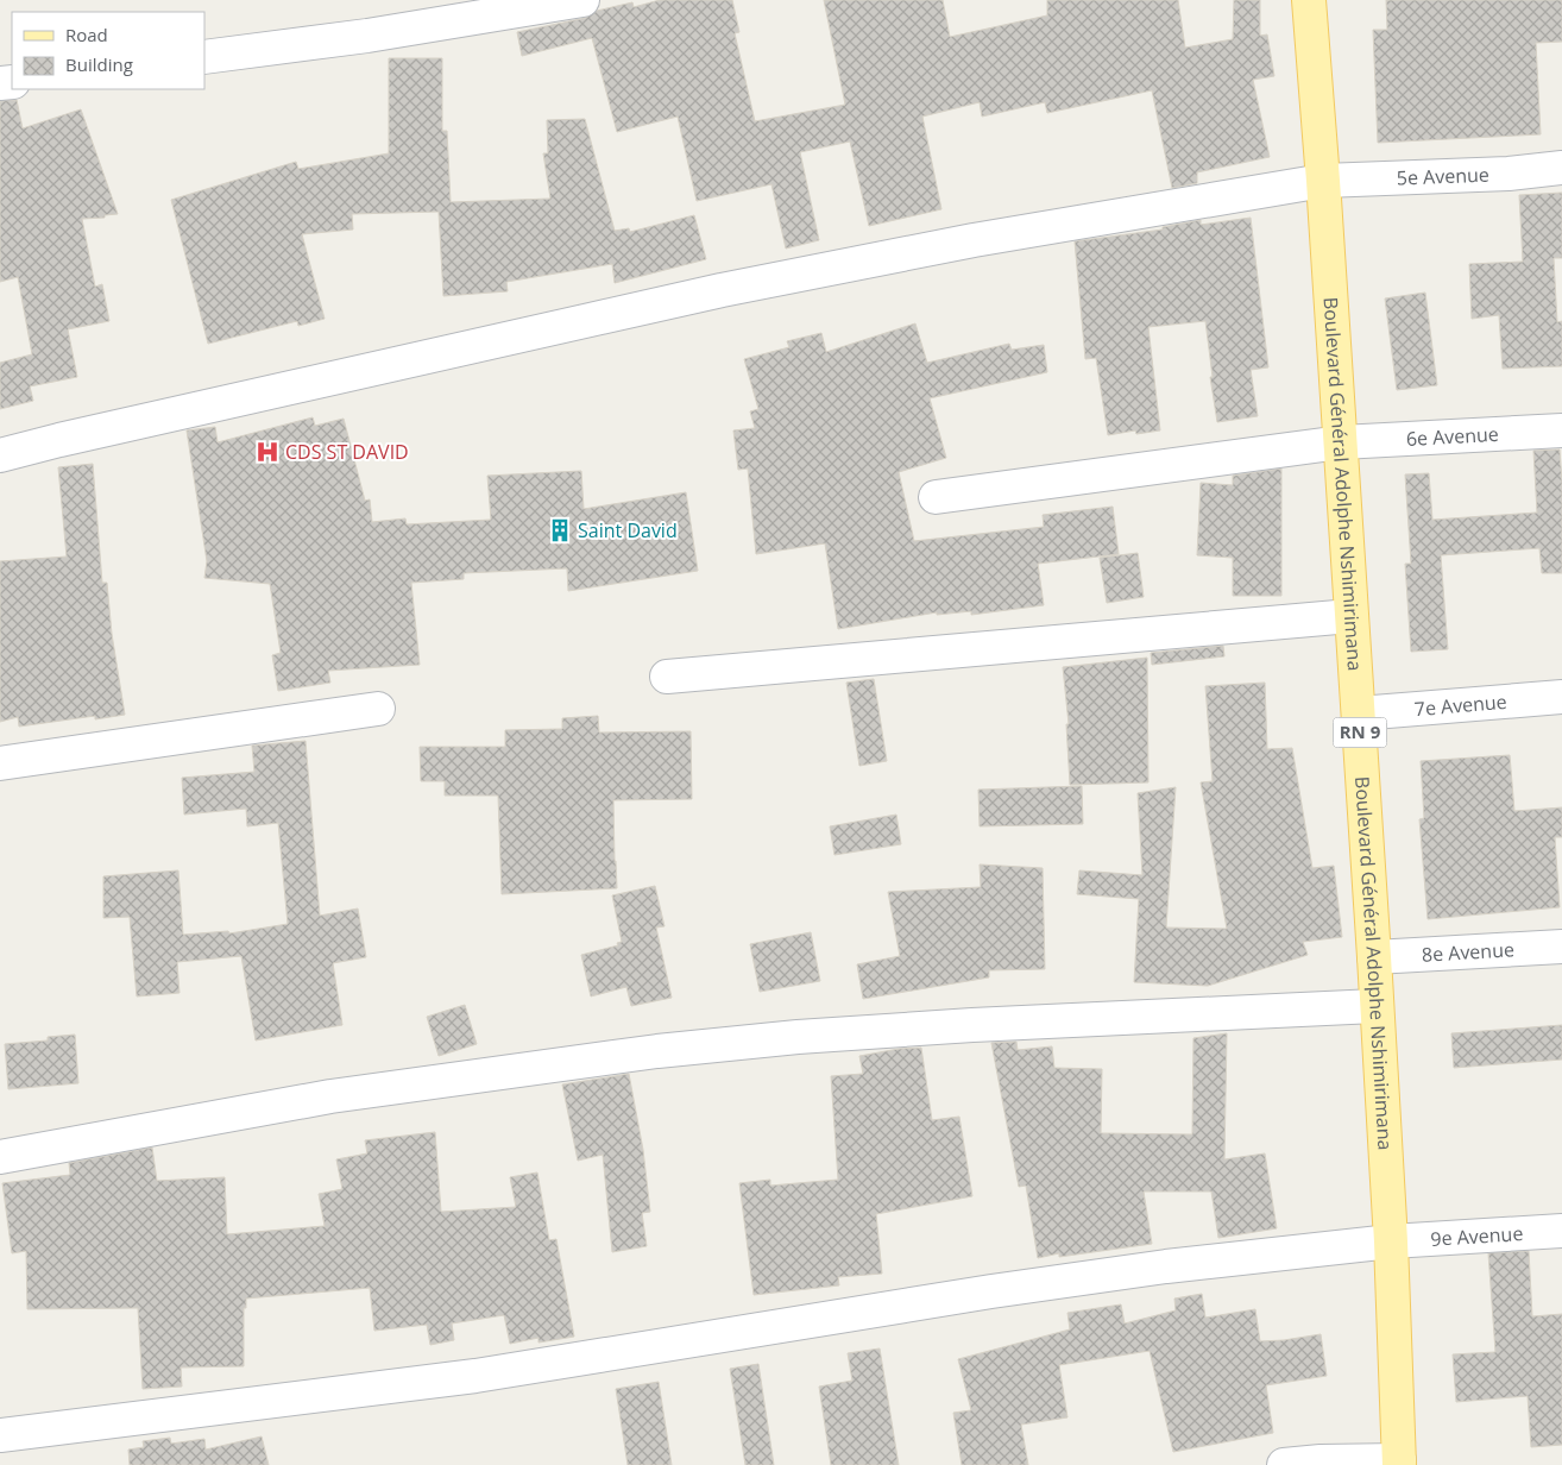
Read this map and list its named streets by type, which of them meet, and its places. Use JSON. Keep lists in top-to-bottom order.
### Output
{
  "streets": {
    "main road": ["Boulevard Général Adolphe Nshimirimana", "RN 9"],
    "street": [
      "5e Avenue",
      "6e Avenue",
      "7e Avenue",
      "8e Avenue",
      "9e Avenue"
    ]
  },
  "crossings": [
    ["5e Avenue", "Boulevard Général Adolphe Nshimirimana"],
    ["6e Avenue", "Boulevard Général Adolphe Nshimirimana"],
    ["Boulevard Général Adolphe Nshimirimana", "7e Avenue"],
    ["Boulevard Général Adolphe Nshimirimana", "8e Avenue"],
    ["Boulevard Général Adolphe Nshimirimana", "9e Avenue"]
  ],
  "places": {
    "hospital": ["CDS ST DAVID"],
    "building": ["Saint David"]
  },
  "legend": ["Road", "Building"]
}
